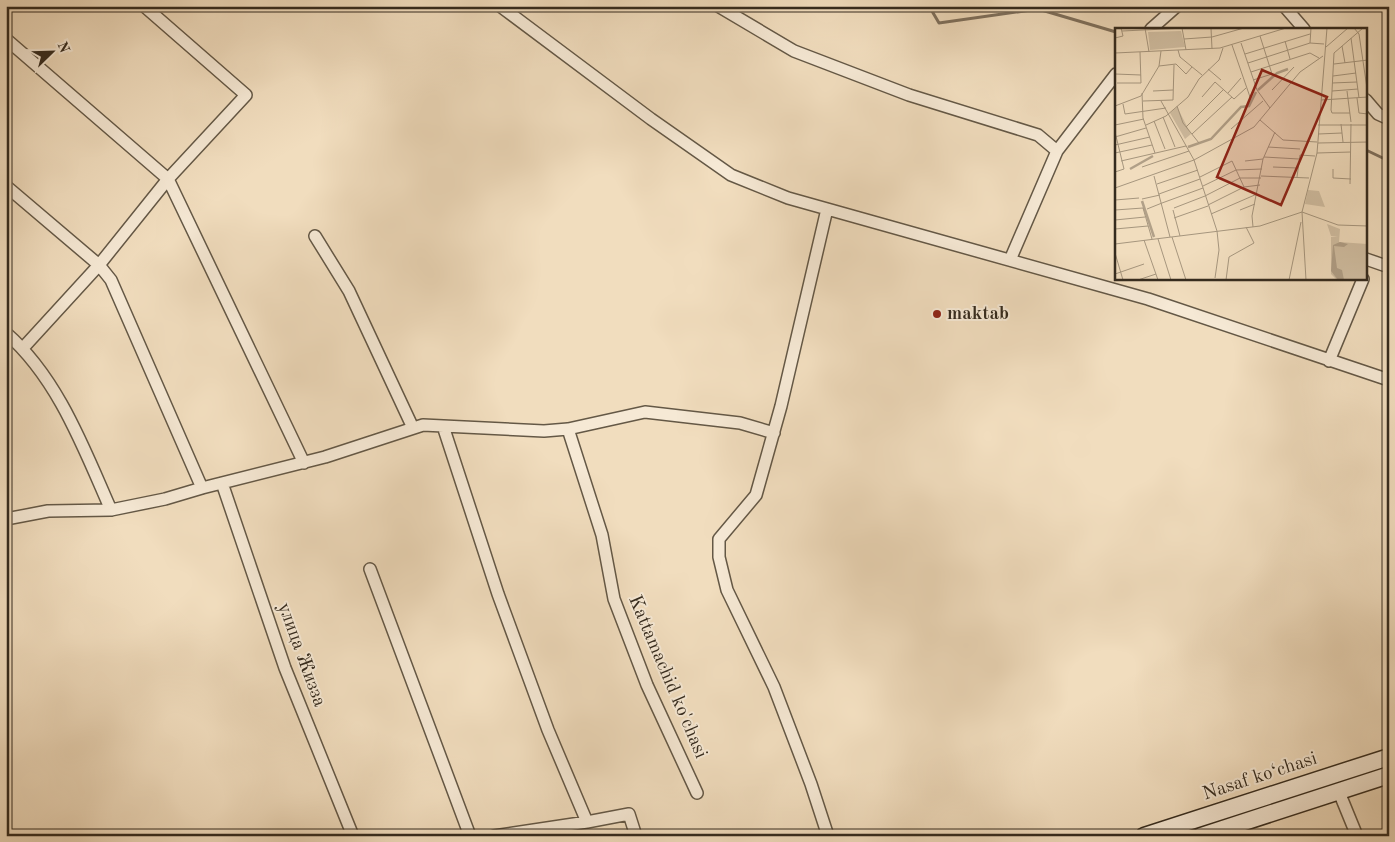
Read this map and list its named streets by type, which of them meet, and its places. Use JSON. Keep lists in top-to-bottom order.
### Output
{
  "streets": {
    "main road": ["Nasaf ko‘chasi"],
    "street": ["улица Жизза", "Kattamachid ko'chasi"]
  },
  "places": ["maktab"],
  "north": "top right"
}
